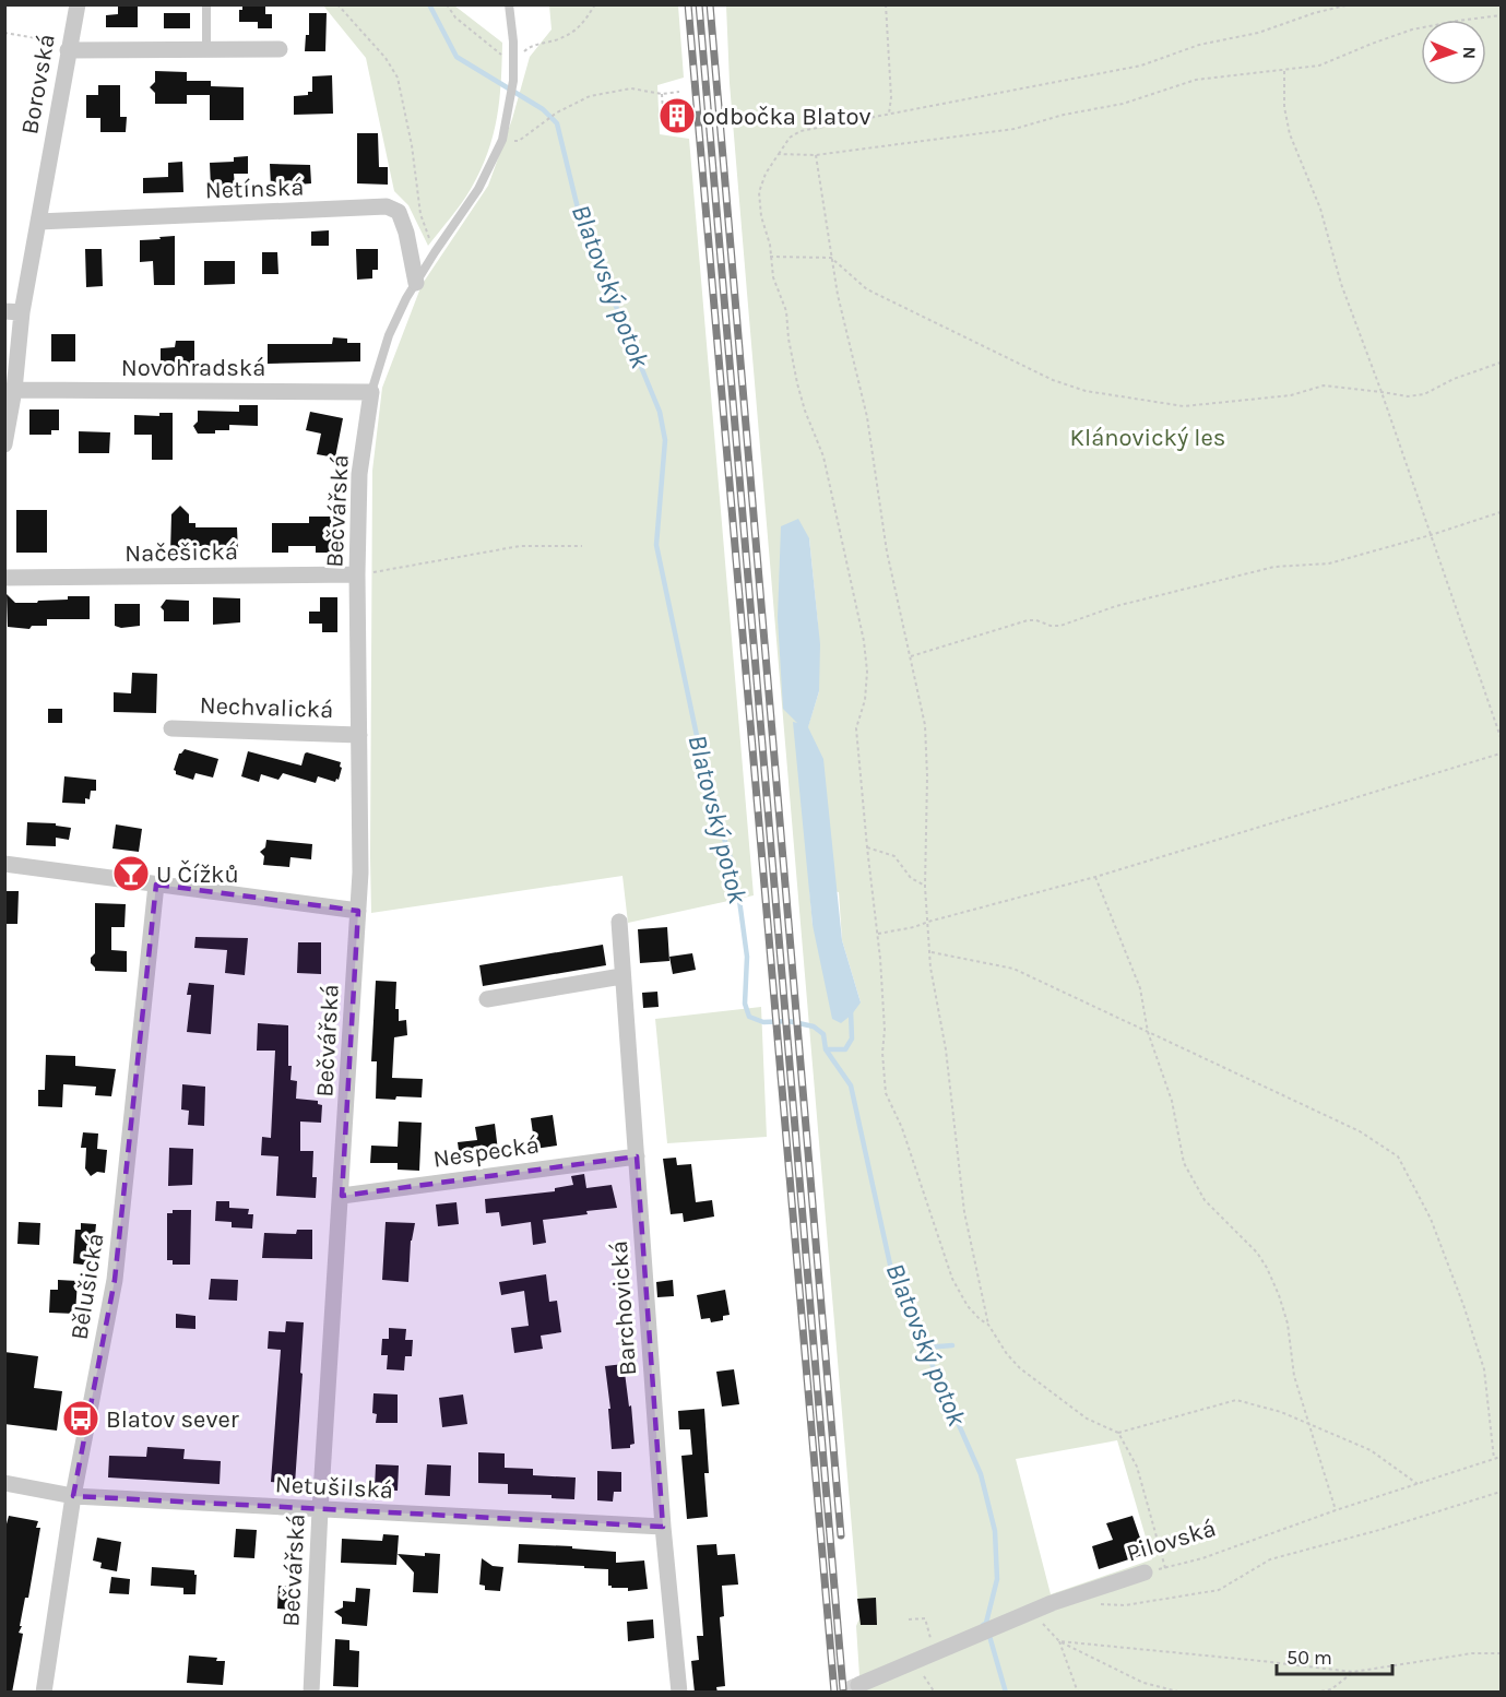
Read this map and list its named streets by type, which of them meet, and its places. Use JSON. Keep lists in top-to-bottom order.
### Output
{
  "streets": {
    "street": [
      "Borovská",
      "Netínská",
      "Novohradská",
      "Bečvářská",
      "Načešická",
      "Nechvalická",
      "Nespecká",
      "Bělušická",
      "Barchovická",
      "Netušilská",
      "Pilovská"
    ]
  },
  "crossings": [
    ["Borovská", "Netínská"],
    ["Borovská", "Novohradská"],
    ["Novohradská", "Bečvářská"],
    ["Bečvářská", "Načešická"],
    ["Bečvářská", "Nechvalická"],
    ["Bečvářská", "Nespecká"],
    ["Bečvářská", "Netušilská"],
    ["Nespecká", "Barchovická"],
    ["Bělušická", "Netušilská"],
    ["Barchovická", "Netušilská"]
  ],
  "water": ["Blatovský potok"],
  "parks": ["Klánovický les"],
  "places": {
    "building": ["odbočka Blatov"],
    "bar": ["U Čížků"],
    "bus stop": ["Blatov sever"]
  },
  "scale_bar": "50 m",
  "north": "right"
}
